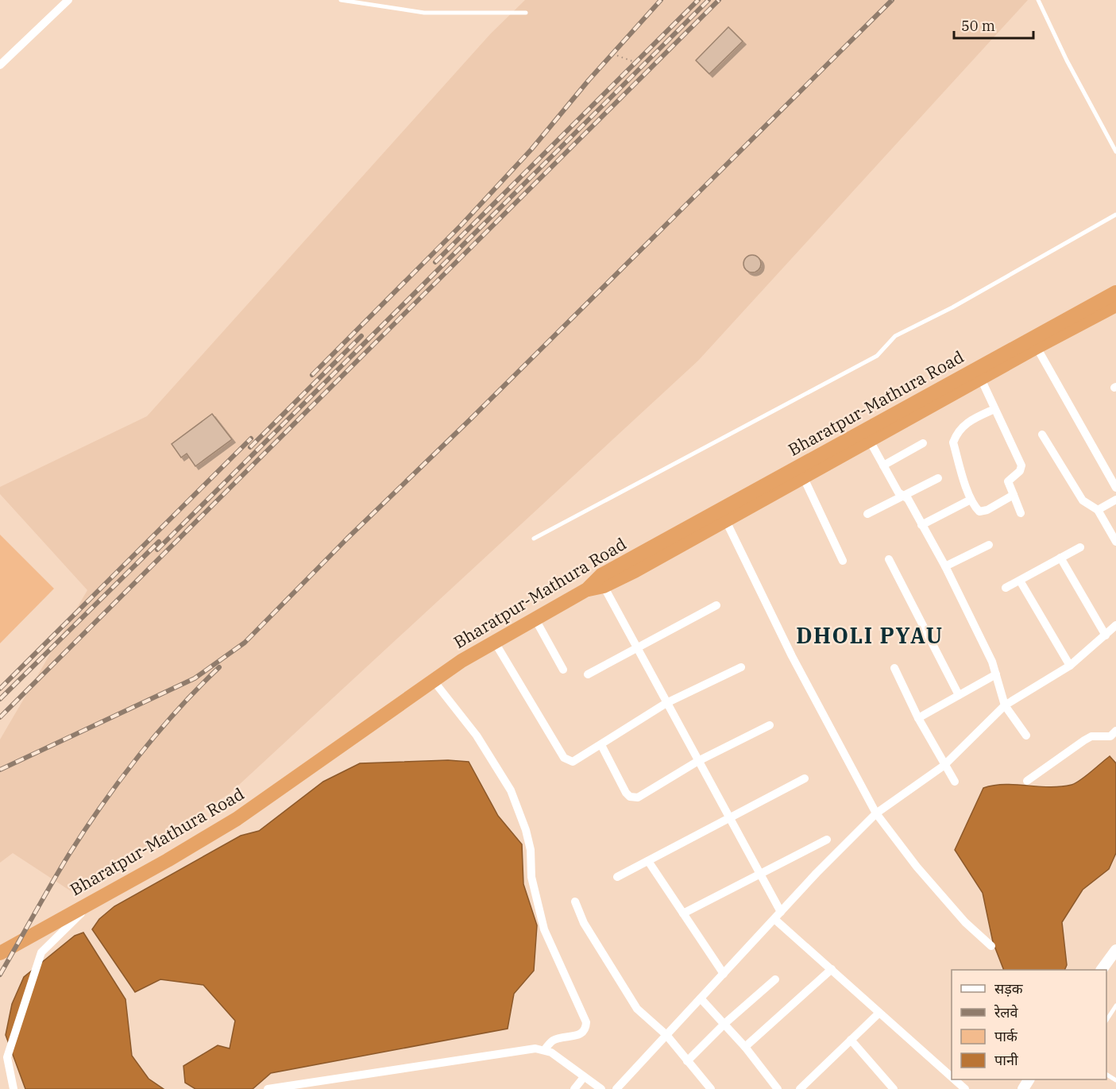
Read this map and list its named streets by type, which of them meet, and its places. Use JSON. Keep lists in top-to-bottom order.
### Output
{
  "streets": {
    "highway": ["Bharatpur-Mathura Road"]
  },
  "districts": ["DHOLI PYAU"],
  "legend": [
    "सड़क",
    "रेलवे",
    "पार्क",
    "पानी"
  ],
  "scale_bar": "50 m"
}
